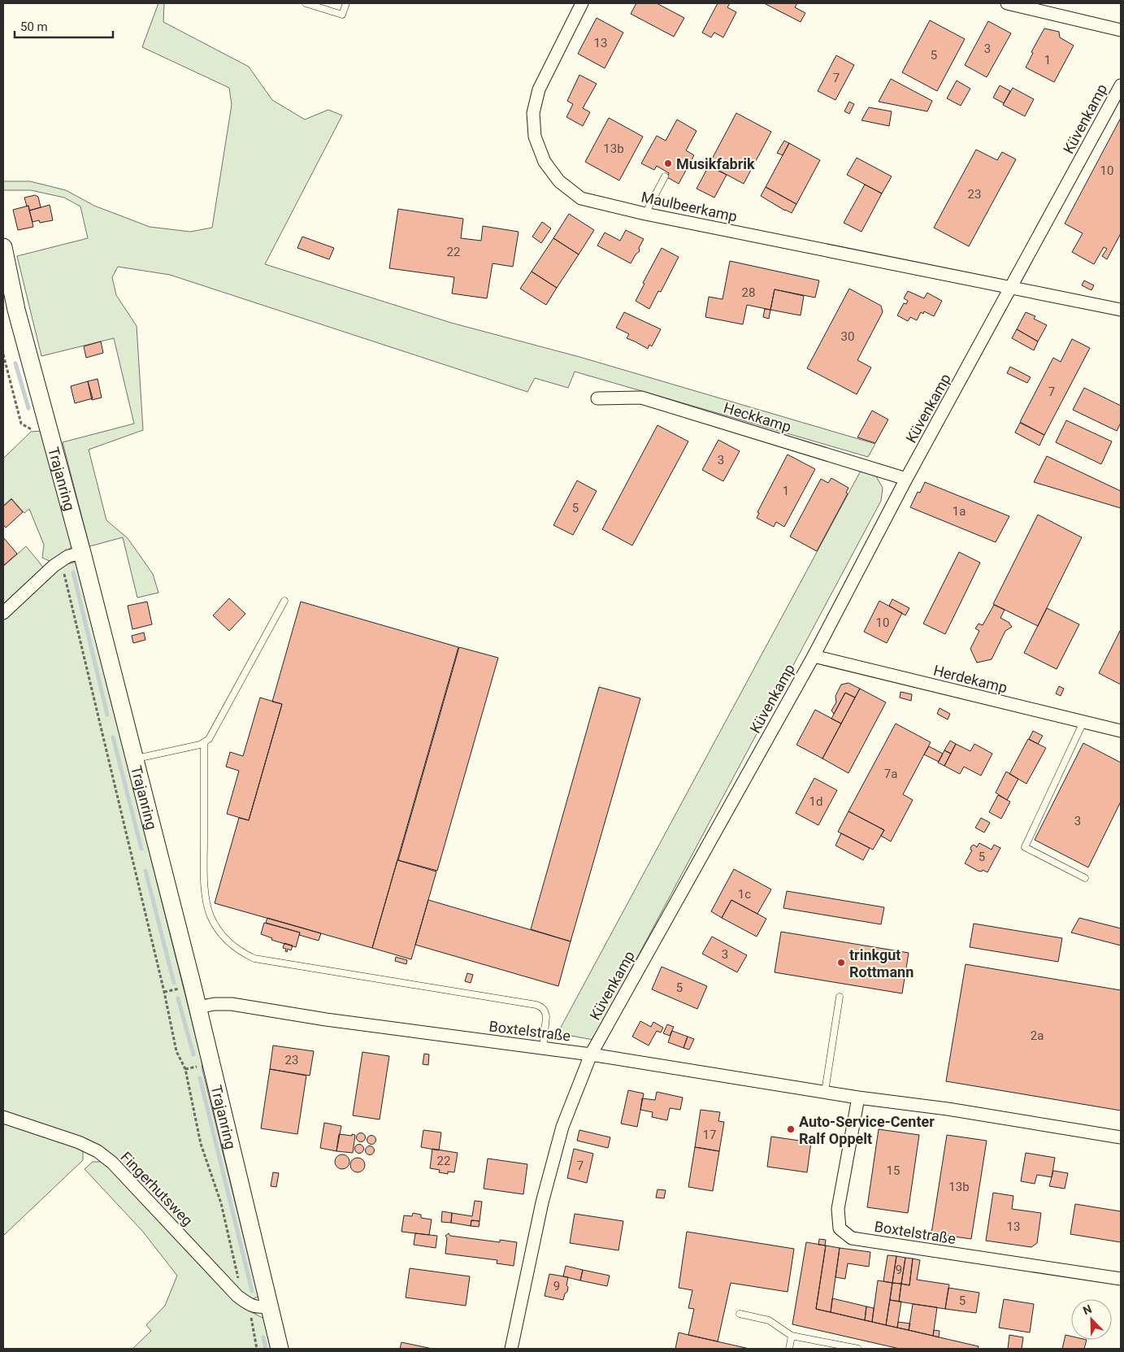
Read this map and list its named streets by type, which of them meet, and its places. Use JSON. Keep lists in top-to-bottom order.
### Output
{
  "streets": {
    "main road": ["Trajanring"],
    "street": [
      "Küvenkamp",
      "Maulbeerkamp",
      "Heckkamp",
      "Herdekamp",
      "Boxtelstraße",
      "Fingerhutsweg"
    ]
  },
  "crossings": [
    ["Küvenkamp", "Maulbeerkamp"],
    ["Küvenkamp", "Heckkamp"],
    ["Küvenkamp", "Herdekamp"],
    ["Küvenkamp", "Boxtelstraße"],
    ["Trajanring", "Boxtelstraße"]
  ],
  "places": ["Musikfabrik", "trinkgut Rottmann", "Auto-Service-Center Ralf Oppelt"],
  "house_numbers": [
    "13",
    "3",
    "5",
    "1",
    "7",
    "13b",
    "10",
    "23",
    "22",
    "28",
    "30",
    "7",
    "3",
    "1",
    "5",
    "1a",
    "10",
    "7a",
    "1d",
    "3",
    "5",
    "1c",
    "3",
    "5",
    "2a",
    "23",
    "17",
    "22",
    "7",
    "15",
    "13b",
    "13",
    "9",
    "9",
    "5"
  ],
  "scale_bar": "50 m",
  "north": "top left"
}
